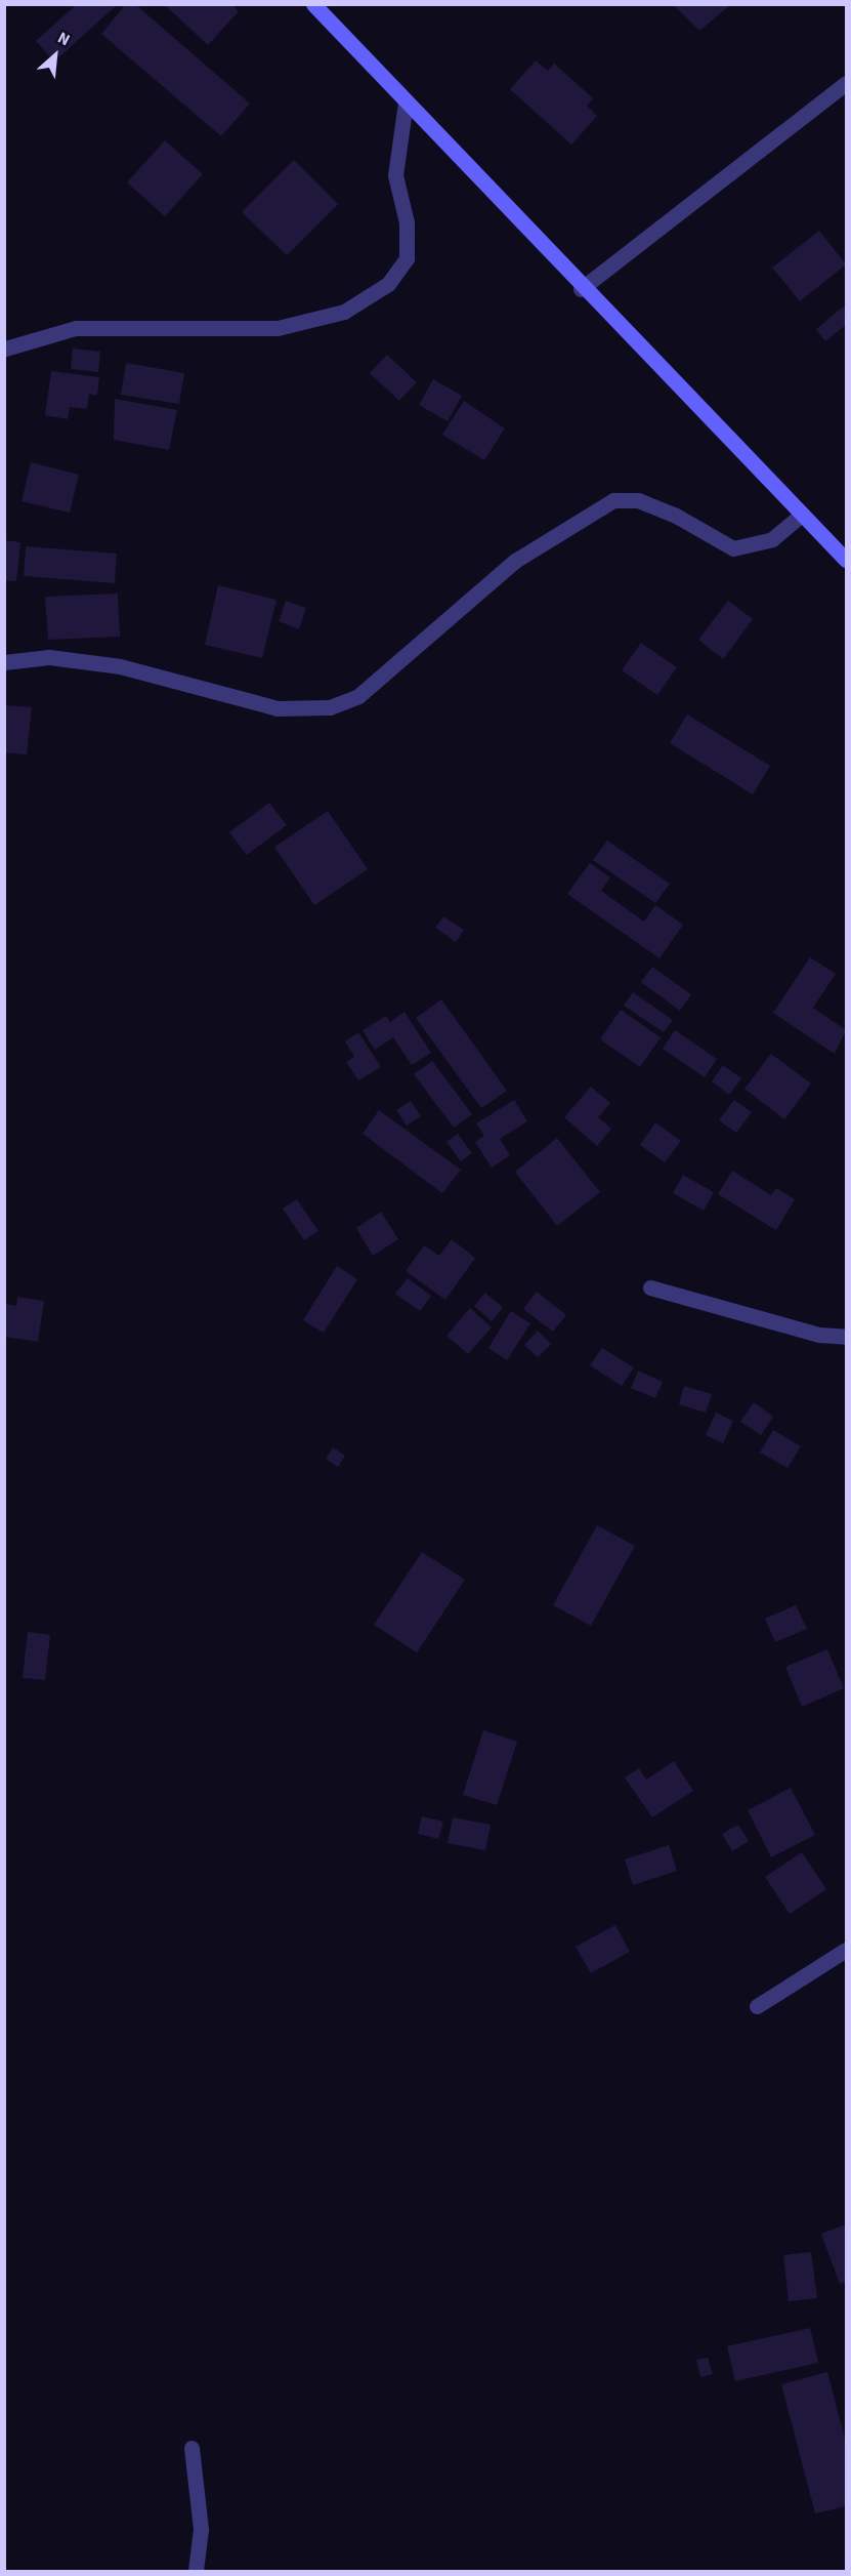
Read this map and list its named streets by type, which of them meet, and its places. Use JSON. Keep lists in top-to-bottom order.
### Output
{
  "north": "top right"
}
